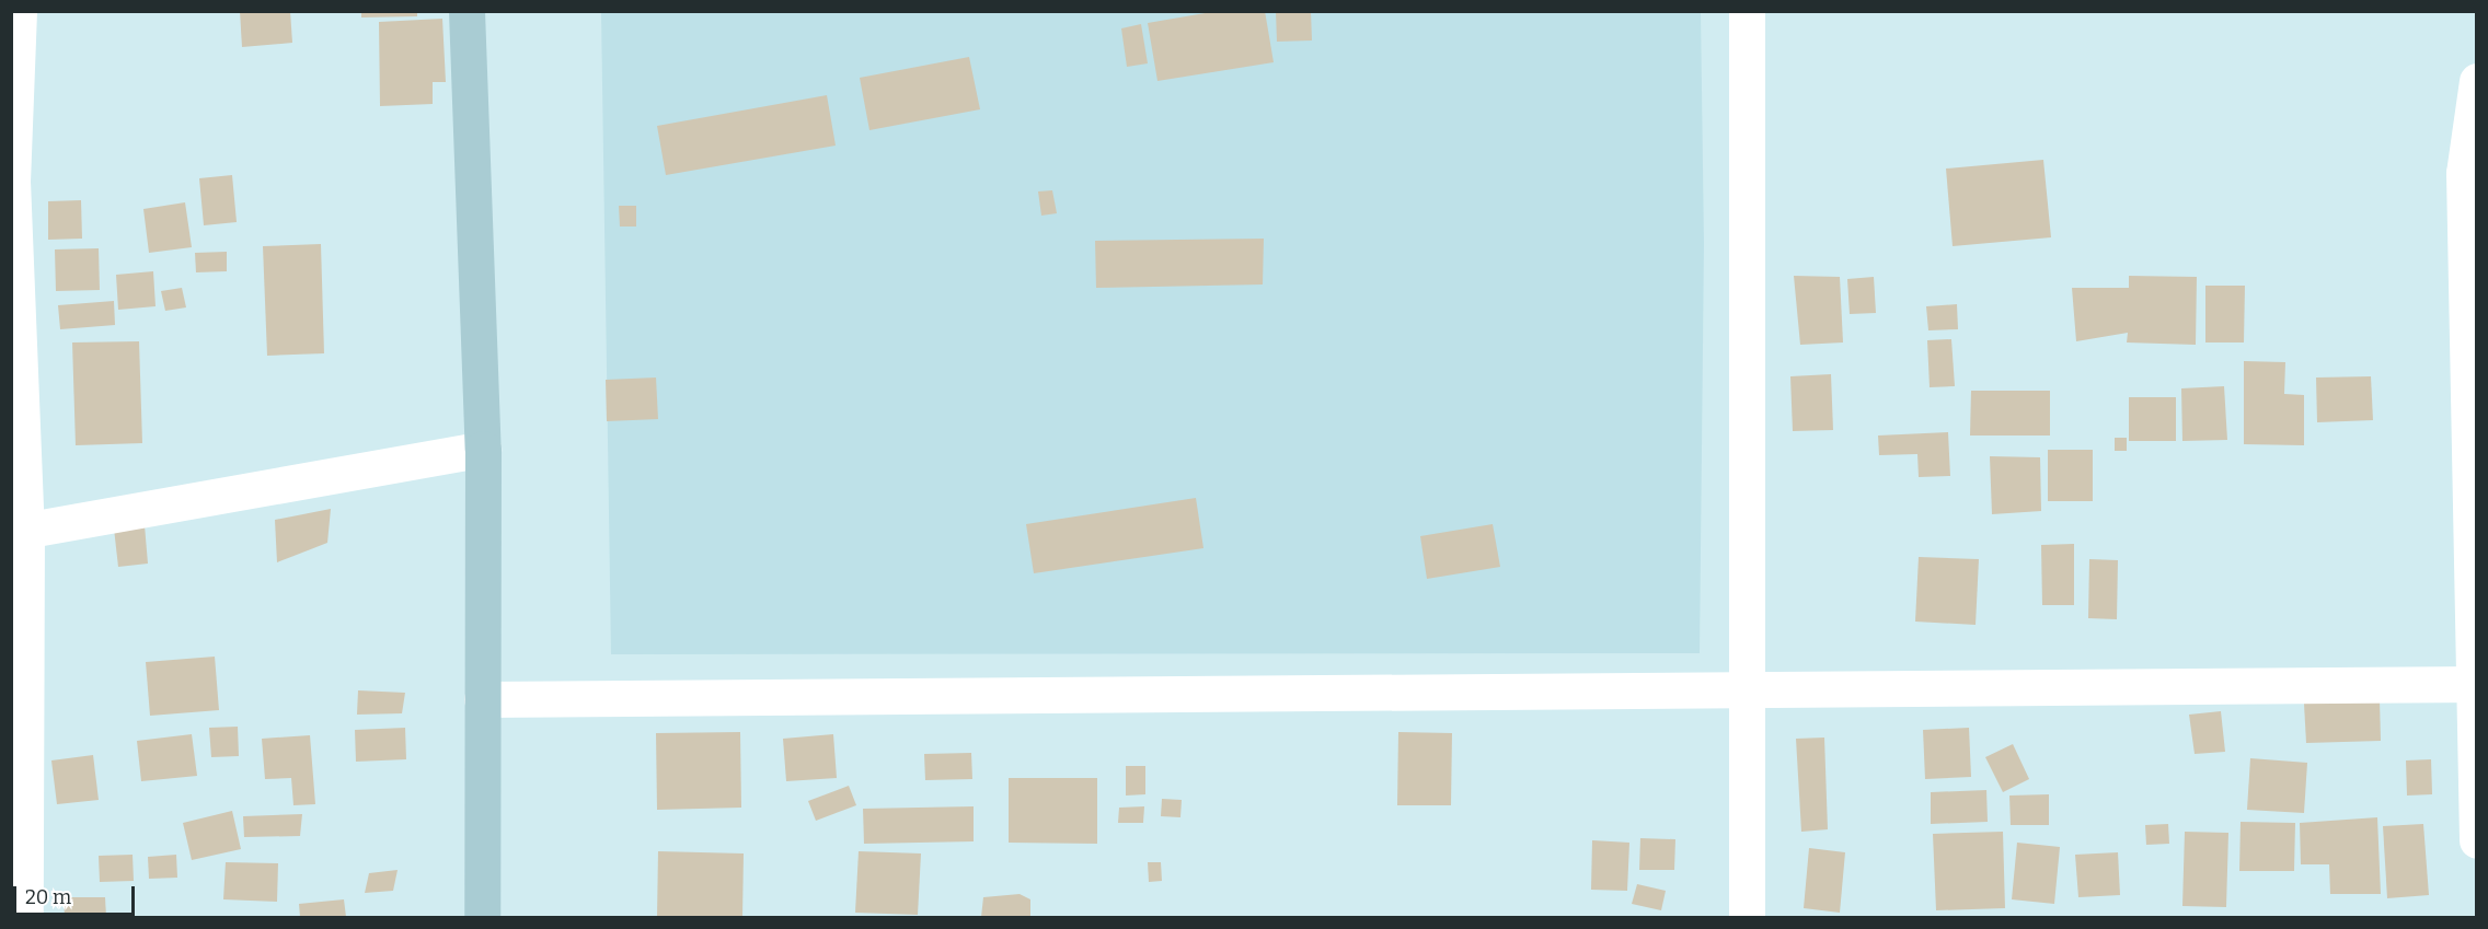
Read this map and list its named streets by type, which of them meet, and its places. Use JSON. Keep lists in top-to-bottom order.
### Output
{
  "scale_bar": "20 m"
}
